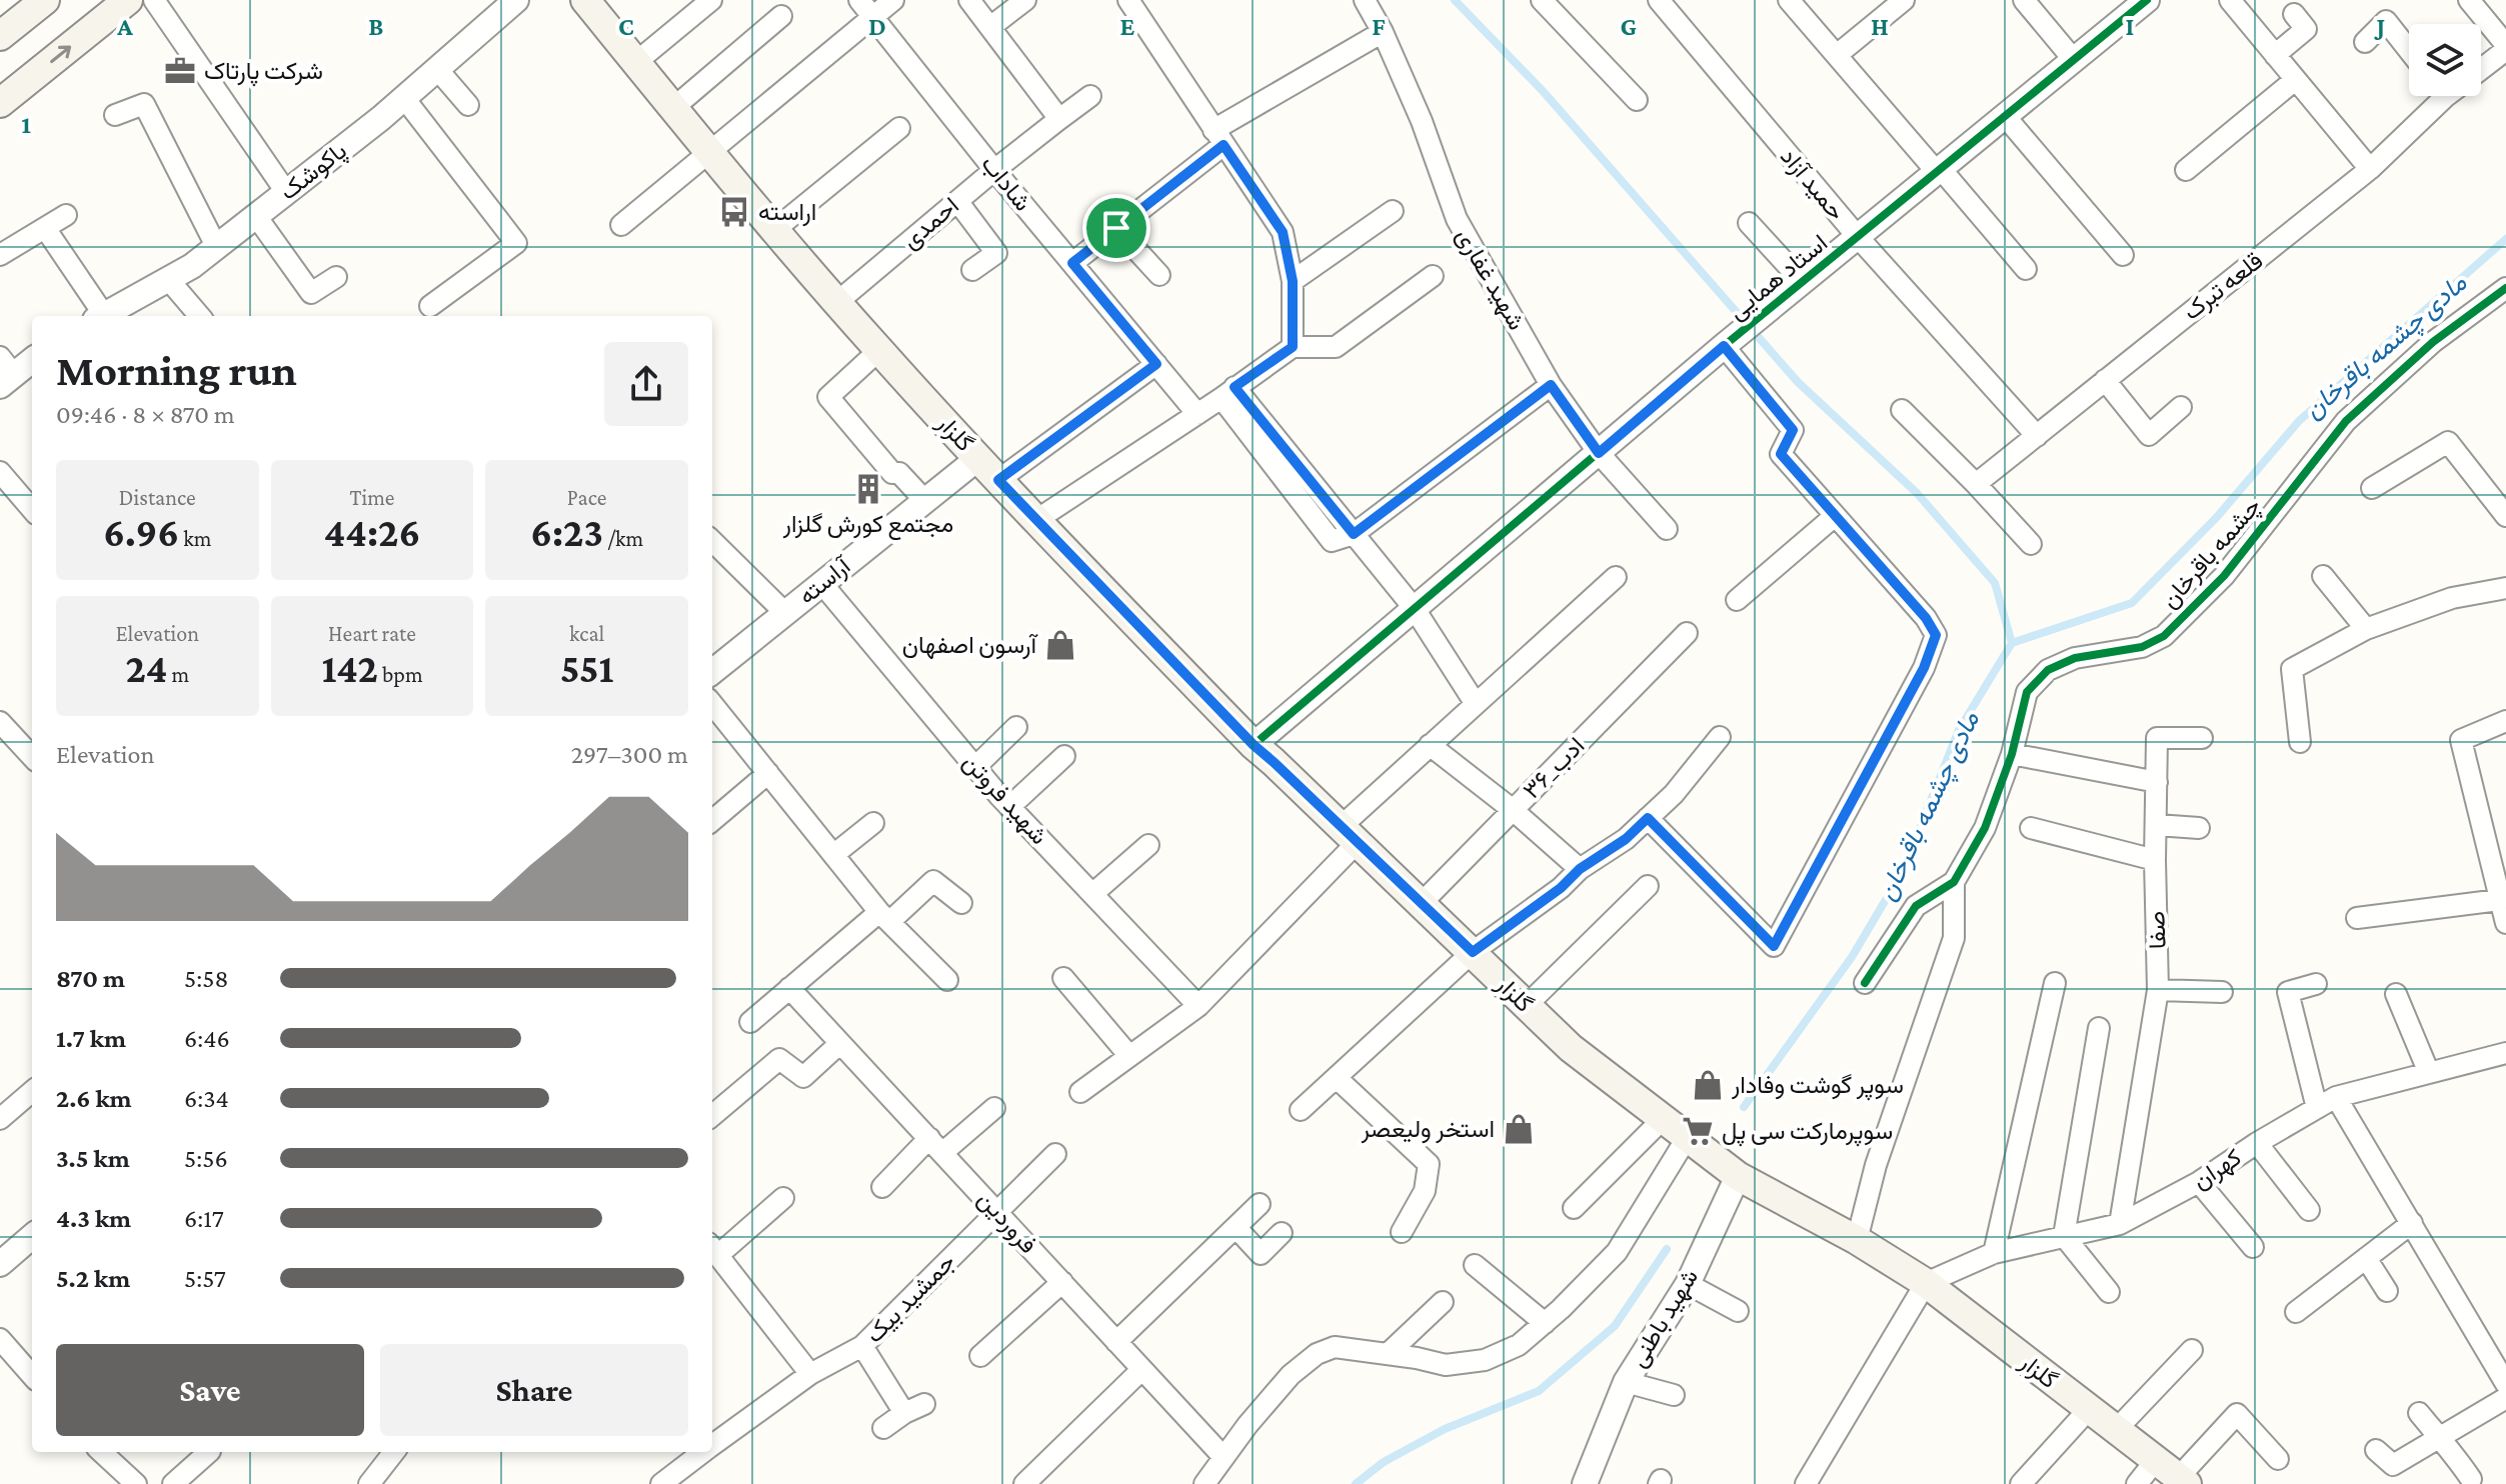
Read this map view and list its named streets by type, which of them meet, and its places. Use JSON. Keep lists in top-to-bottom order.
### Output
{
  "streets": {
    "main road": ["گلزار"],
    "street": [
      "پاکوشک",
      "شاداب",
      "حمید آزاد",
      "احمدی",
      "استاد همایی",
      "شهید غفاری",
      "قلعه تبرک",
      "چشمه باقرخان",
      "آراسته",
      "۳۶_ادب",
      "شهید فروتن",
      "صفا",
      "کهران",
      "فروردین",
      "جمشید بیک",
      "شهید باطنی"
    ]
  },
  "crossings": [
    ["شاداب", "احمدی"],
    ["حمید آزاد", "استاد همایی"],
    ["حمید آزاد", "قلعه تبرک"],
    ["احمدی", "گلزار"],
    ["استاد همایی", "شهید غفاری"],
    ["استاد همایی", "گلزار"],
    ["گلزار", "آراسته"],
    ["گلزار", "۳۶_ادب"],
    ["گلزار", "کهران"],
    ["گلزار", "شهید باطنی"],
    ["آراسته", "شهید فروتن"],
    ["صفا", "کهران"],
    ["فروردین", "جمشید بیک"]
  ],
  "water": ["مادی چشمه باقرخان"],
  "places": {
    "office": ["شرکت پارتاک"],
    "bus stop": ["اراسته"],
    "building": ["مجتمع کورش گلزار"],
    "shop": ["آرسون اصفهان", "سوپر گوشت وفادار", "استخر ولیعصر"],
    "supermarket": ["سوپرمارکت سی پل"]
  },
  "page": {
    "heading": ["Morning run", "09:46 · 8 × 870 m"],
    "stats": [
      ["Distance", "6.96 km"],
      ["Time", "44:26"],
      ["Pace", "6:23 /km"],
      ["Elevation", "24 m"],
      ["Heart rate", "142 bpm"],
      ["kcal", "551"]
    ],
    "chart": ["Elevation", "297–300 m"],
    "list": [
      {
        "name": "870 m",
        "note": "5:58"
      },
      {
        "name": "1.7 km",
        "note": "6:46"
      },
      {
        "name": "2.6 km",
        "note": "6:34"
      },
      {
        "name": "3.5 km",
        "note": "5:56"
      },
      {
        "name": "4.3 km",
        "note": "6:17"
      },
      {
        "name": "5.2 km",
        "note": "5:57"
      }
    ],
    "buttons": ["Save", "Share"]
  },
  "grid": {
    "columns": [
      "A",
      "B",
      "C",
      "D",
      "E",
      "F",
      "G",
      "H",
      "I",
      "J"
    ],
    "rows": ["1"]
  }
}
